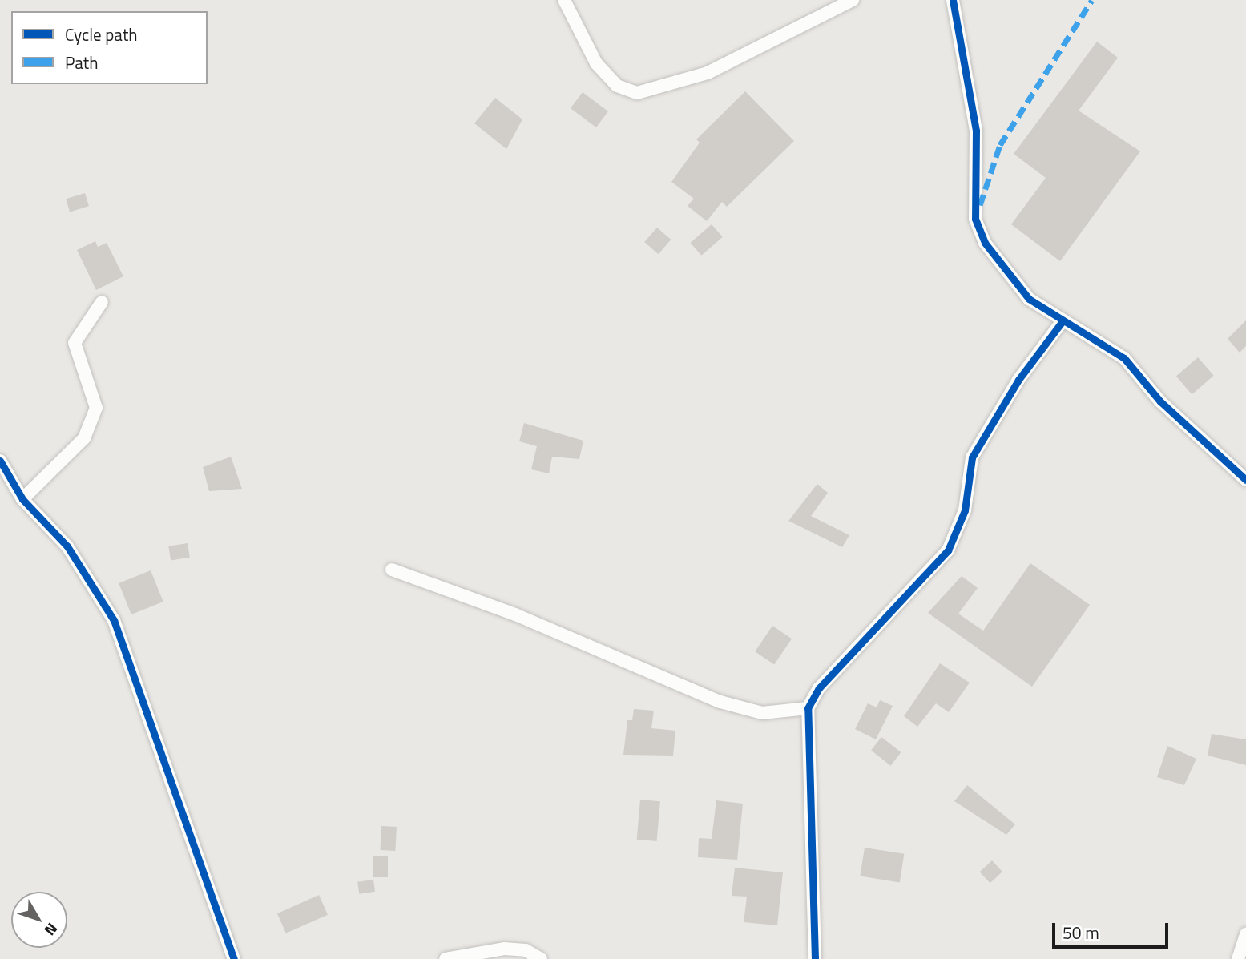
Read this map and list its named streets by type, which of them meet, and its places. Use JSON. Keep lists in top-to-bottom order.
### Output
{
  "legend": ["Cycle path", "Path"],
  "scale_bar": "50 m",
  "north": "bottom right"
}
